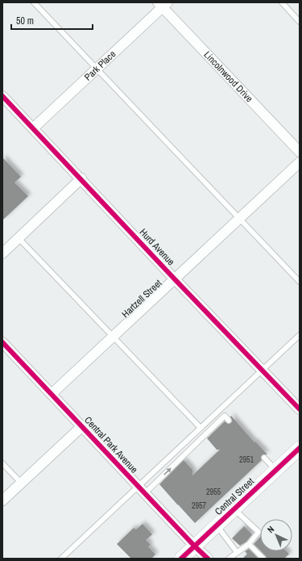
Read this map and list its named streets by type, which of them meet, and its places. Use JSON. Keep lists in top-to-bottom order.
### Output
{
  "streets": {
    "main road": ["Central Street"],
    "street": [
      "Park Place",
      "Lincolnwood Drive",
      "Hurd Avenue",
      "Hartzell Street",
      "Central Park Avenue"
    ]
  },
  "crossings": [
    ["Park Place", "Lincolnwood Drive"],
    ["Park Place", "Hurd Avenue"],
    ["Hurd Avenue", "Hartzell Street"],
    ["Hartzell Street", "Central Park Avenue"],
    ["Central Park Avenue", "Central Street"]
  ],
  "house_numbers": ["2951", "2955", "2957"],
  "scale_bar": "50 m",
  "north": "top left"
}
